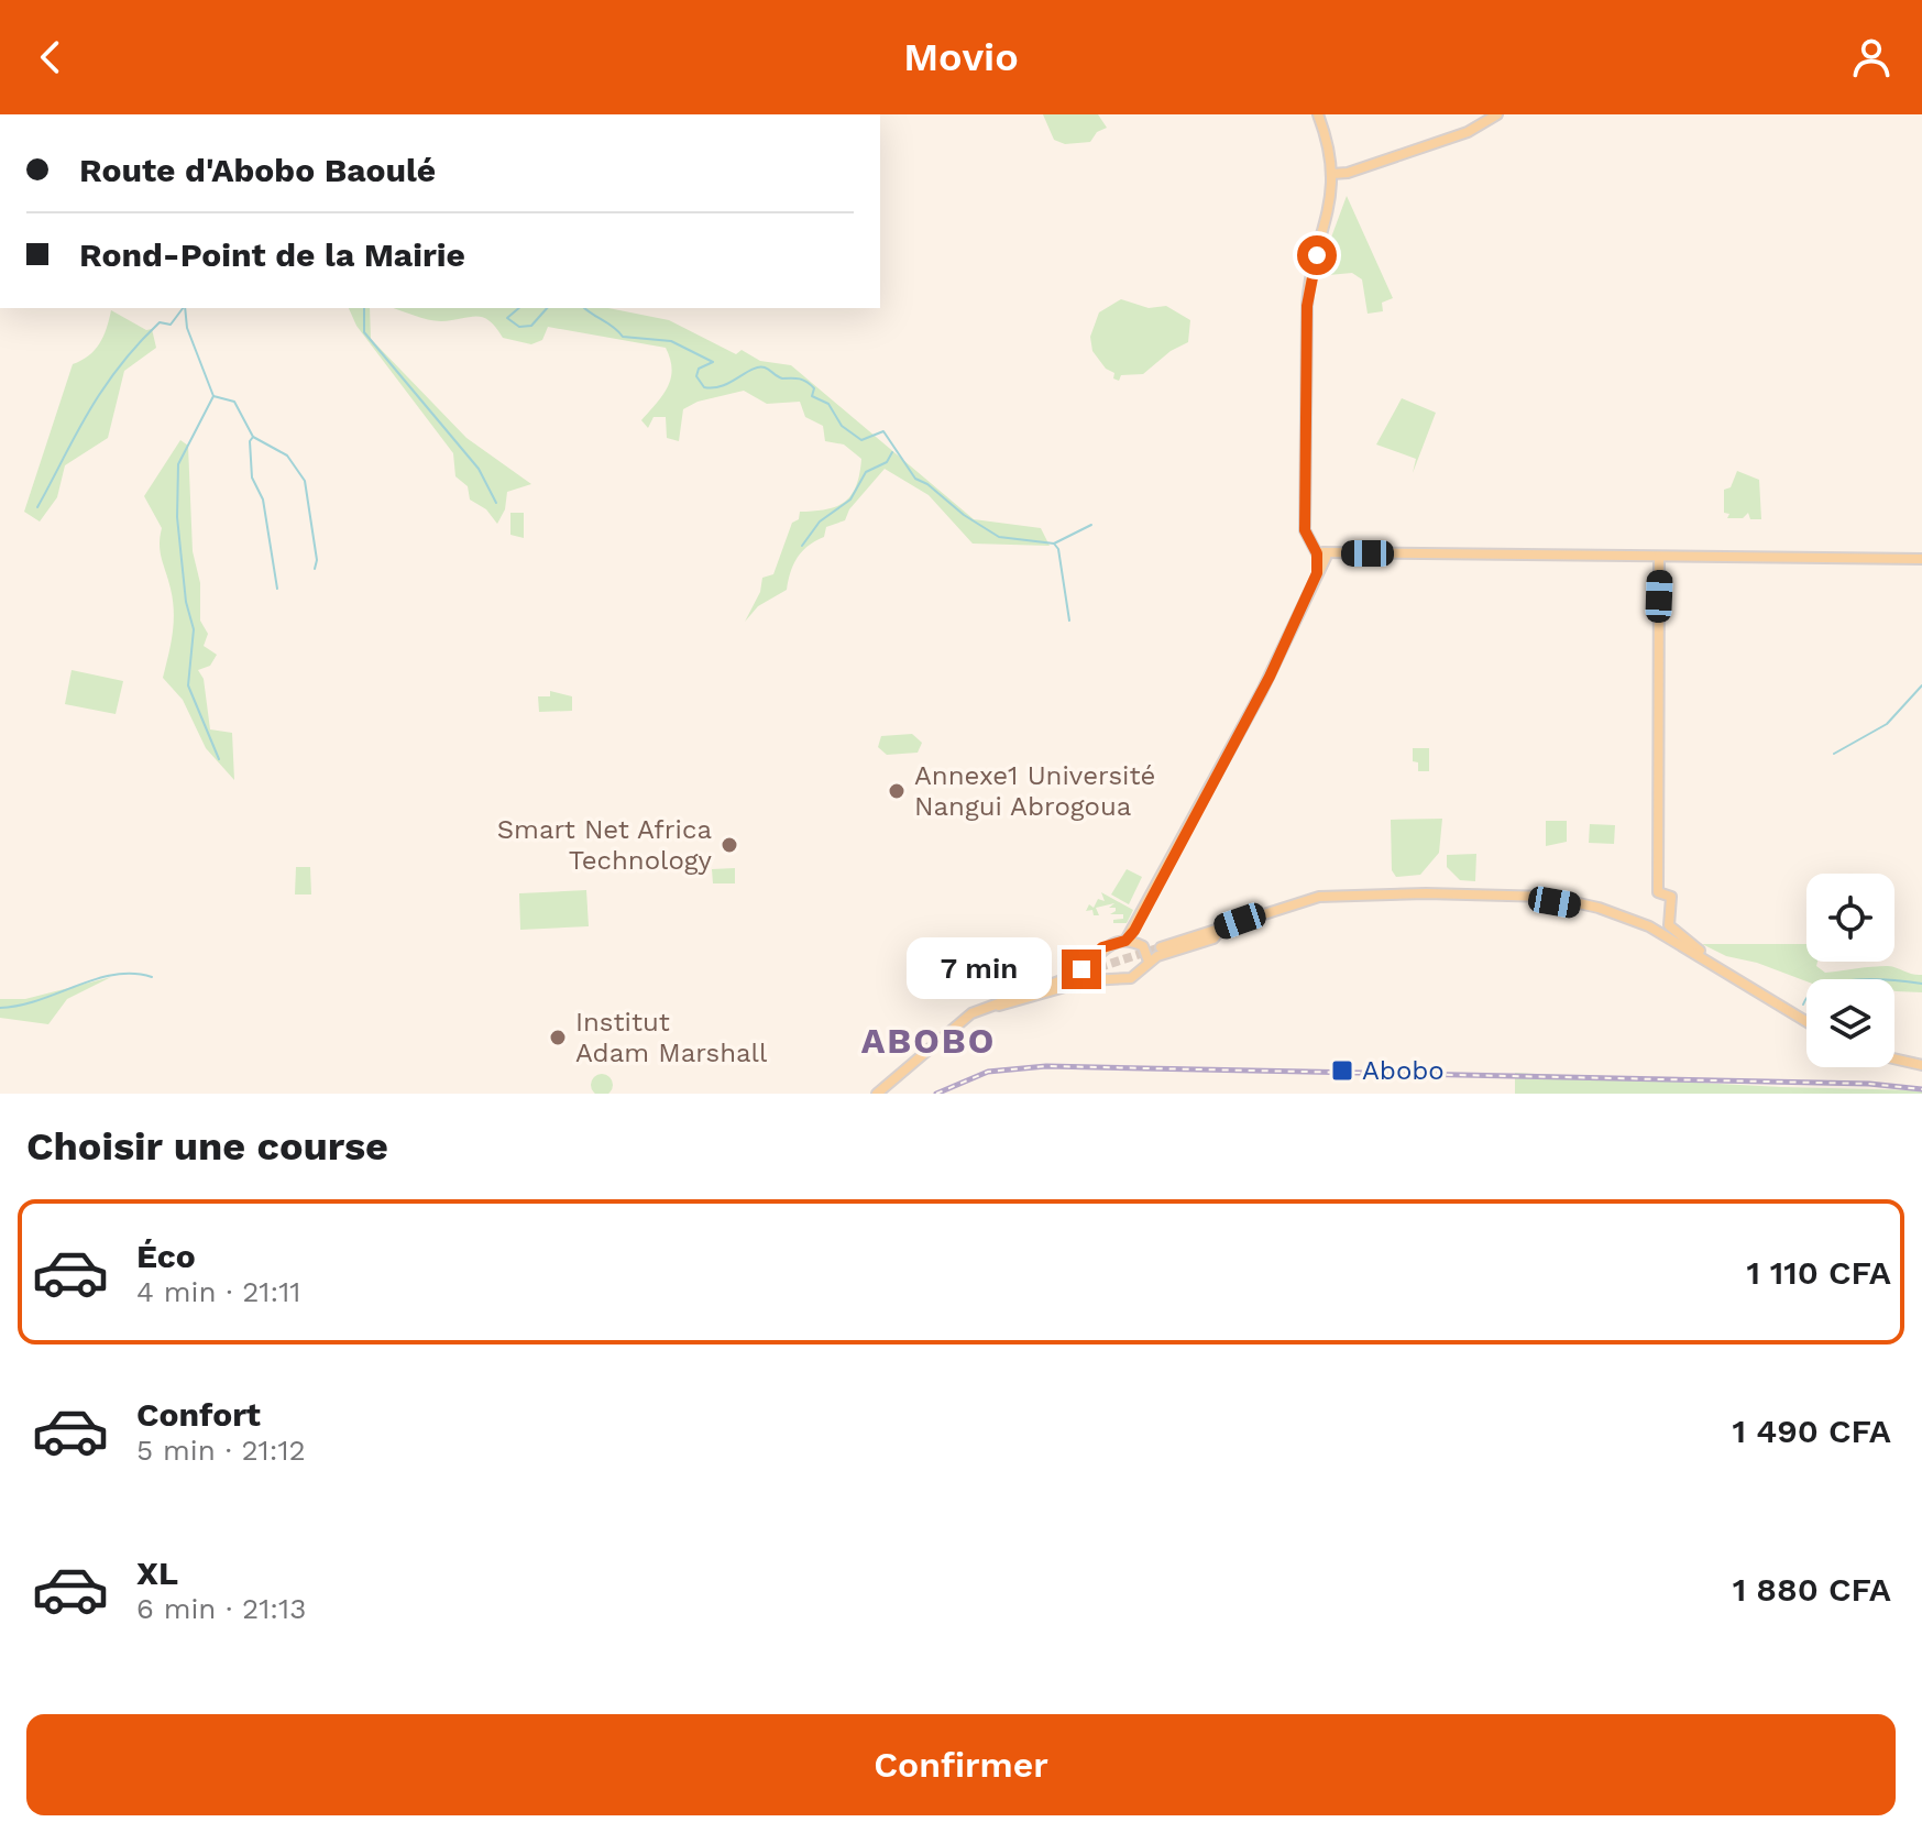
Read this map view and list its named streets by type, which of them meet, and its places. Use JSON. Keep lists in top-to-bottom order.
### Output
{
  "districts": ["ABOBO"],
  "places": {
    "other": ["Annexe1 Université Nangui Abrogoua", "Smart Net Africa Technology", "Institut Adam Marshall"],
    "transit": ["Abobo"]
  },
  "page": {
    "header": "Movio",
    "banner": ["Route d'Abobo Baoulé", "Rond-Point de la Mairie"],
    "bubble": "7 min",
    "heading": "Choisir une course",
    "list": [
      {
        "name": "Éco",
        "note": "4 min · 21:11",
        "value": "1 110 CFA"
      },
      {
        "name": "Confort",
        "note": "5 min · 21:12",
        "value": "1 490 CFA"
      },
      {
        "name": "XL",
        "note": "6 min · 21:13",
        "value": "1 880 CFA"
      }
    ],
    "buttons": "Confirmer"
  }
}
